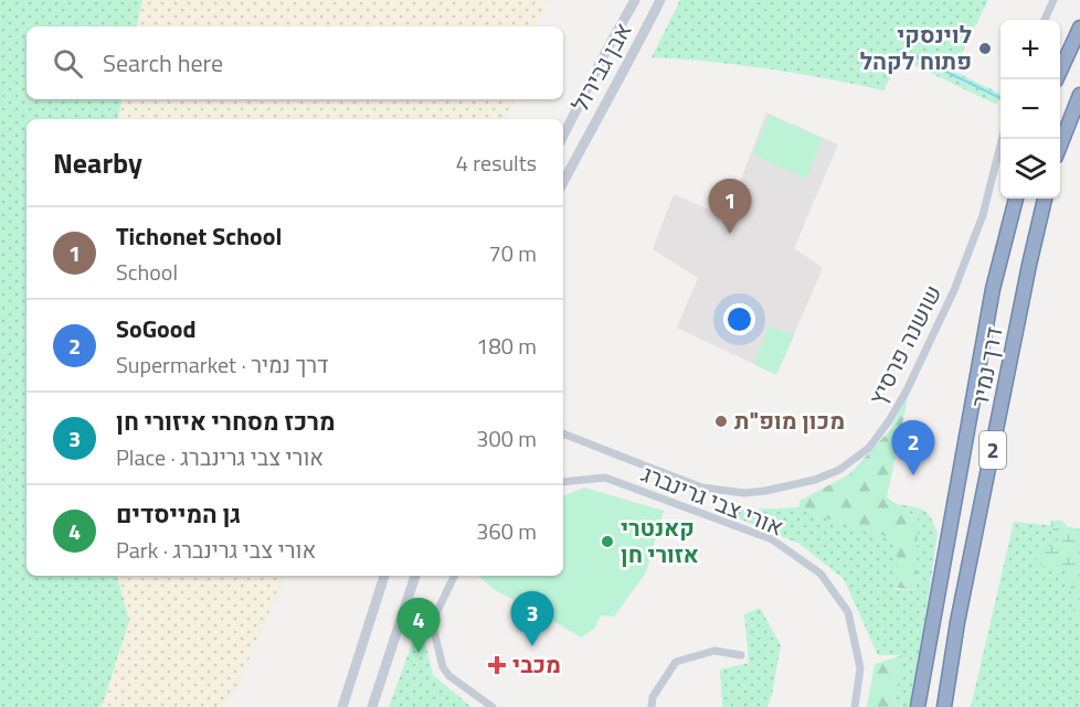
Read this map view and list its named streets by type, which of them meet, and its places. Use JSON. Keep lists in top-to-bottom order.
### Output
{
  "streets": {
    "highway": ["דרך נמיר", "2"],
    "street": ["אבן גבירול", "שושנה פרסיץ", "אורי צבי גרינברג"]
  },
  "places": {
    "other": ["לוינסקי פתוח לקהל", "מכון מופ\"ת", "קאנטרי אזורי חן"],
    "health": ["מכבי"]
  },
  "page": {
    "map_buttons": ["+", "−"],
    "search": "Search here",
    "heading": ["Nearby", "4 results"],
    "pins": [
      "1",
      "2",
      "3",
      "4"
    ],
    "list": [
      {
        "mark": "1",
        "name": "Tichonet School",
        "note": "School",
        "value": "70 m"
      },
      {
        "mark": "2",
        "name": "SoGood",
        "note": "Supermarket · דרך נמיר",
        "value": "180 m"
      },
      {
        "mark": "3",
        "name": "מרכז מסחרי איזורי חן",
        "note": "Place · אורי צבי גרינברג",
        "value": "300 m"
      },
      {
        "mark": "4",
        "name": "גן המייסדים",
        "note": "Park · אורי צבי גרינברג",
        "value": "360 m"
      }
    ]
  }
}
